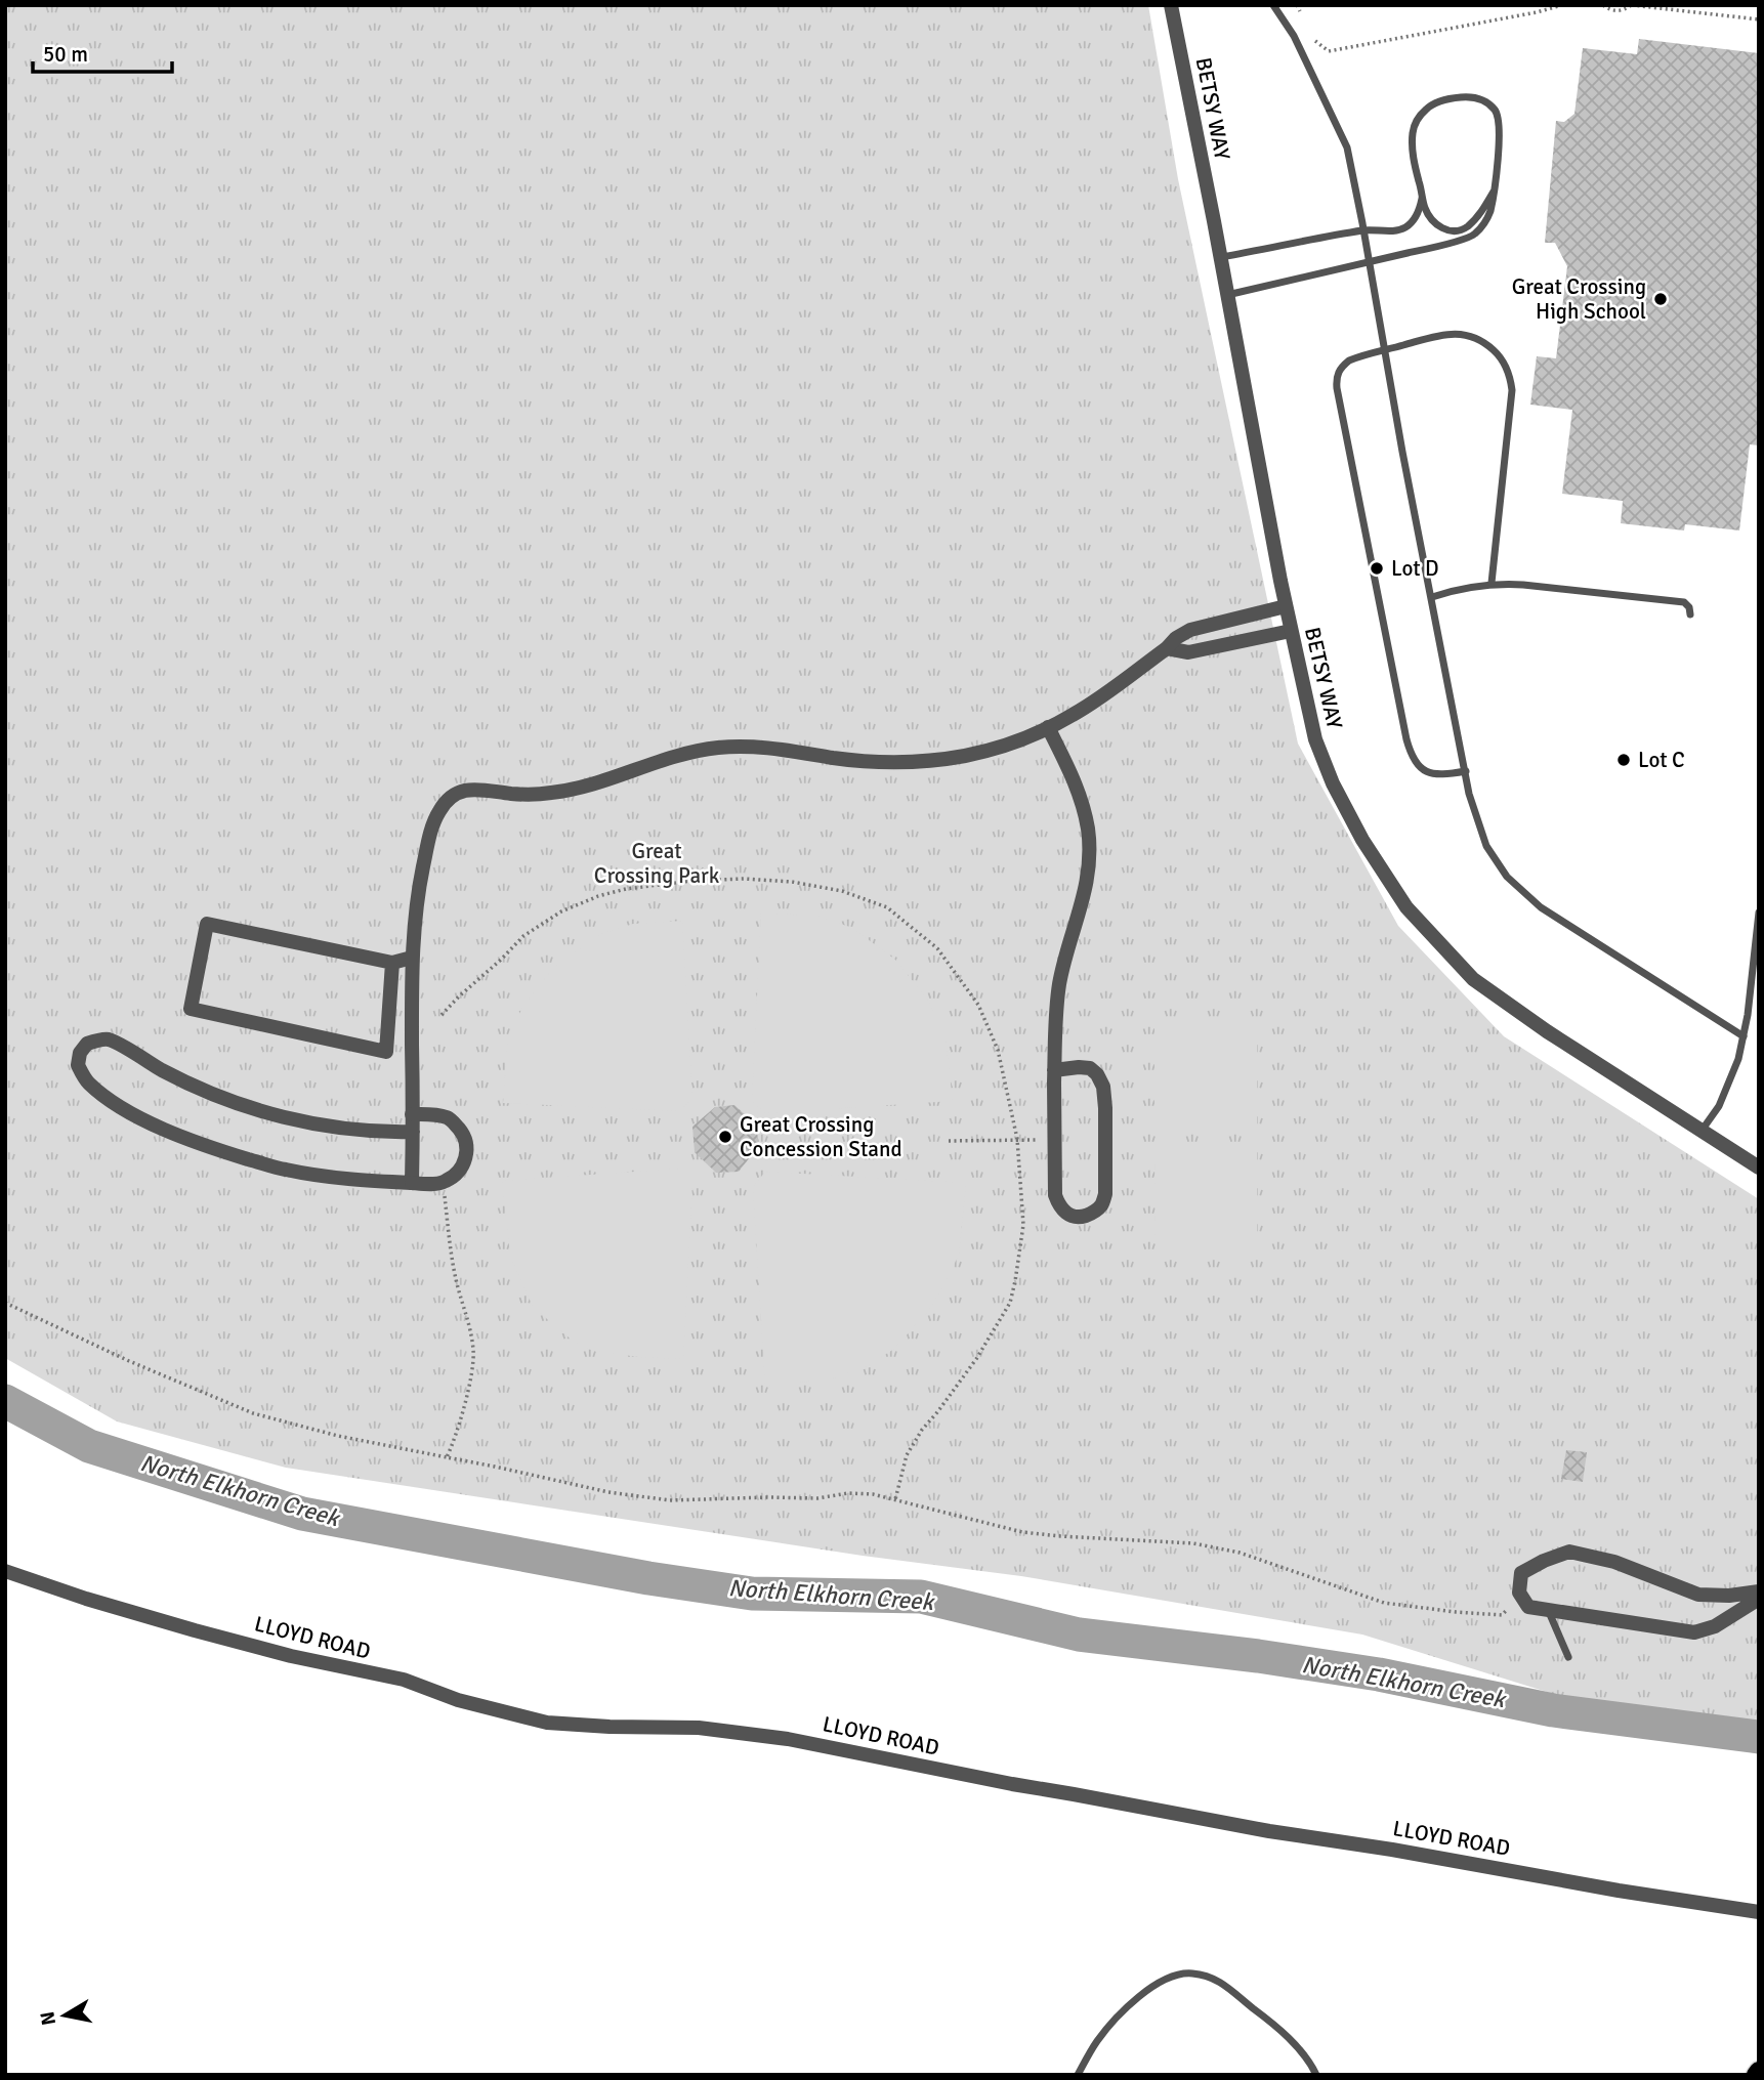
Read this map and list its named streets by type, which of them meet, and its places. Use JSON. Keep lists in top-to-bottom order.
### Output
{
  "streets": {
    "street": ["BETSY WAY", "LLOYD ROAD"]
  },
  "water": ["North Elkhorn Creek"],
  "parks": ["Great Crossing Park"],
  "places": [
    "Great Crossing High School",
    "Lot D",
    "Lot C",
    "Great Crossing Concession Stand"
  ],
  "scale_bar": "50 m",
  "north": "left"
}
